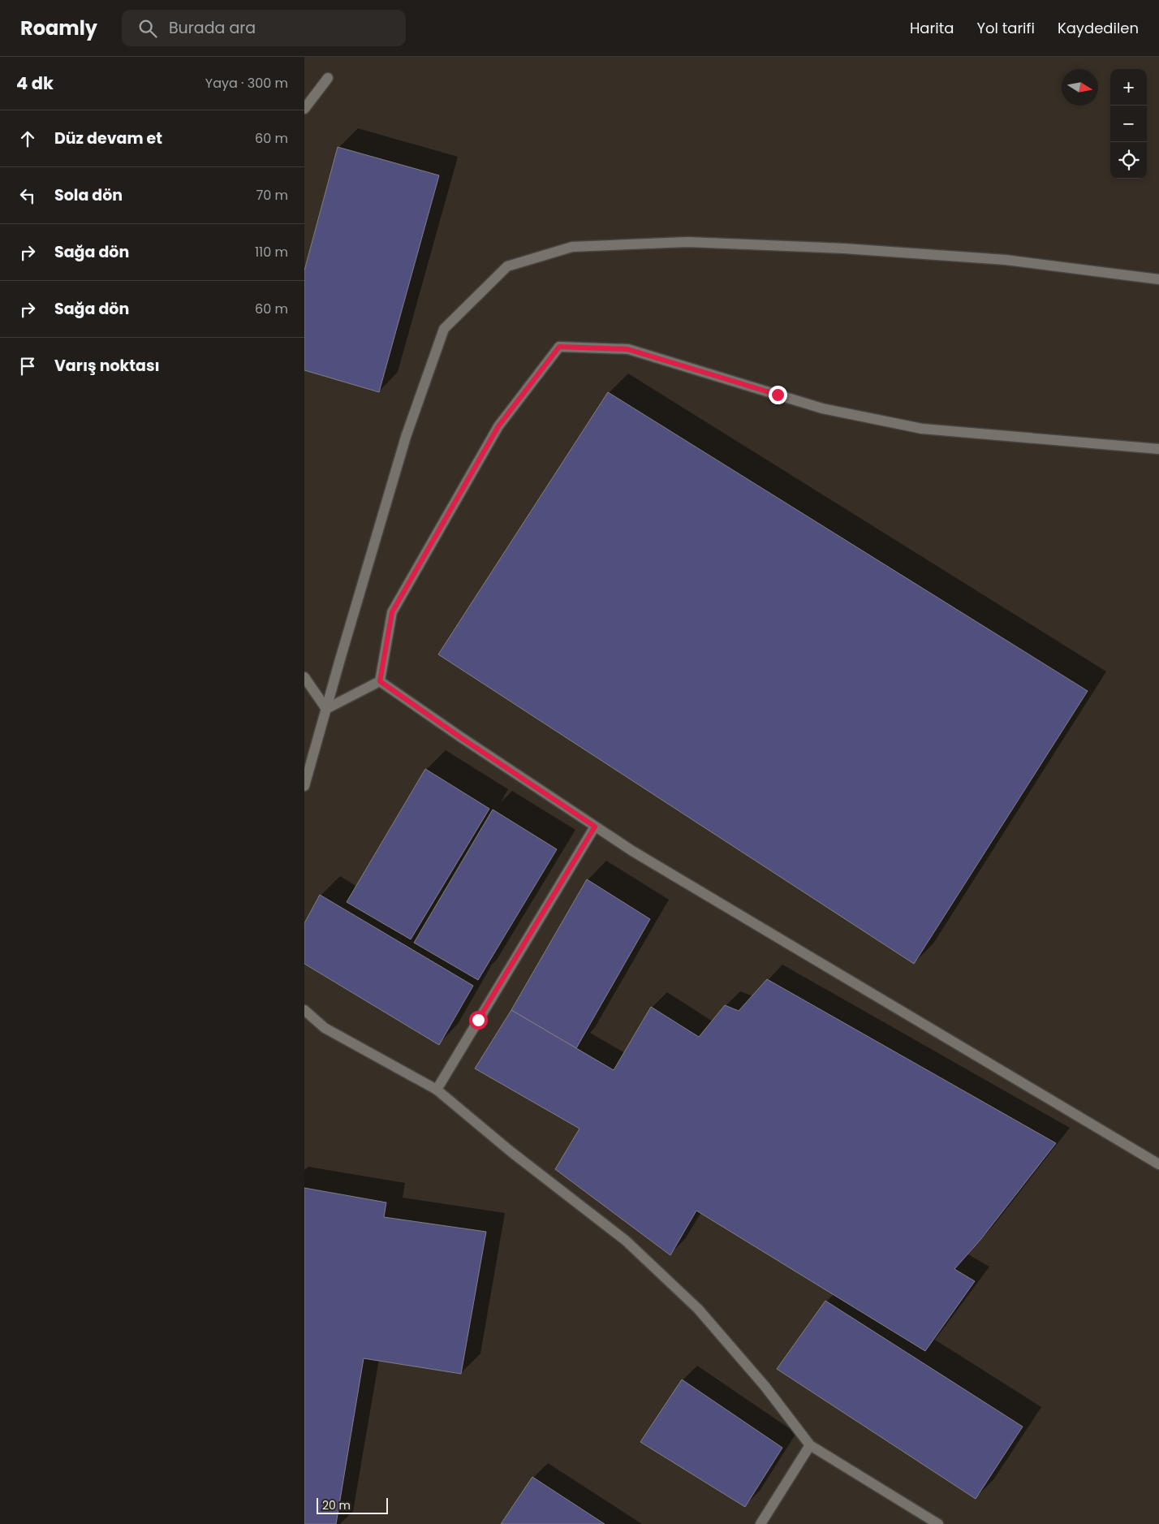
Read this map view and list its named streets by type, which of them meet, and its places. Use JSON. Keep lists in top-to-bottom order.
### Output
{
  "scale_bar": "20 m",
  "north": "right",
  "page": {
    "header": "Roamly",
    "search": "Burada ara",
    "nav": ["Harita", "Yol tarifi", "Kaydedilen"],
    "heading": ["4 dk", "Yaya · 300 m"],
    "map_buttons": ["+", "−"],
    "list": [
      ["Düz devam et", "60 m"],
      ["Sola dön", "70 m"],
      ["Sağa dön", "110 m"],
      ["Sağa dön", "60 m"],
      "Varış noktası"
    ],
    "scale": "20 m"
  }
}
